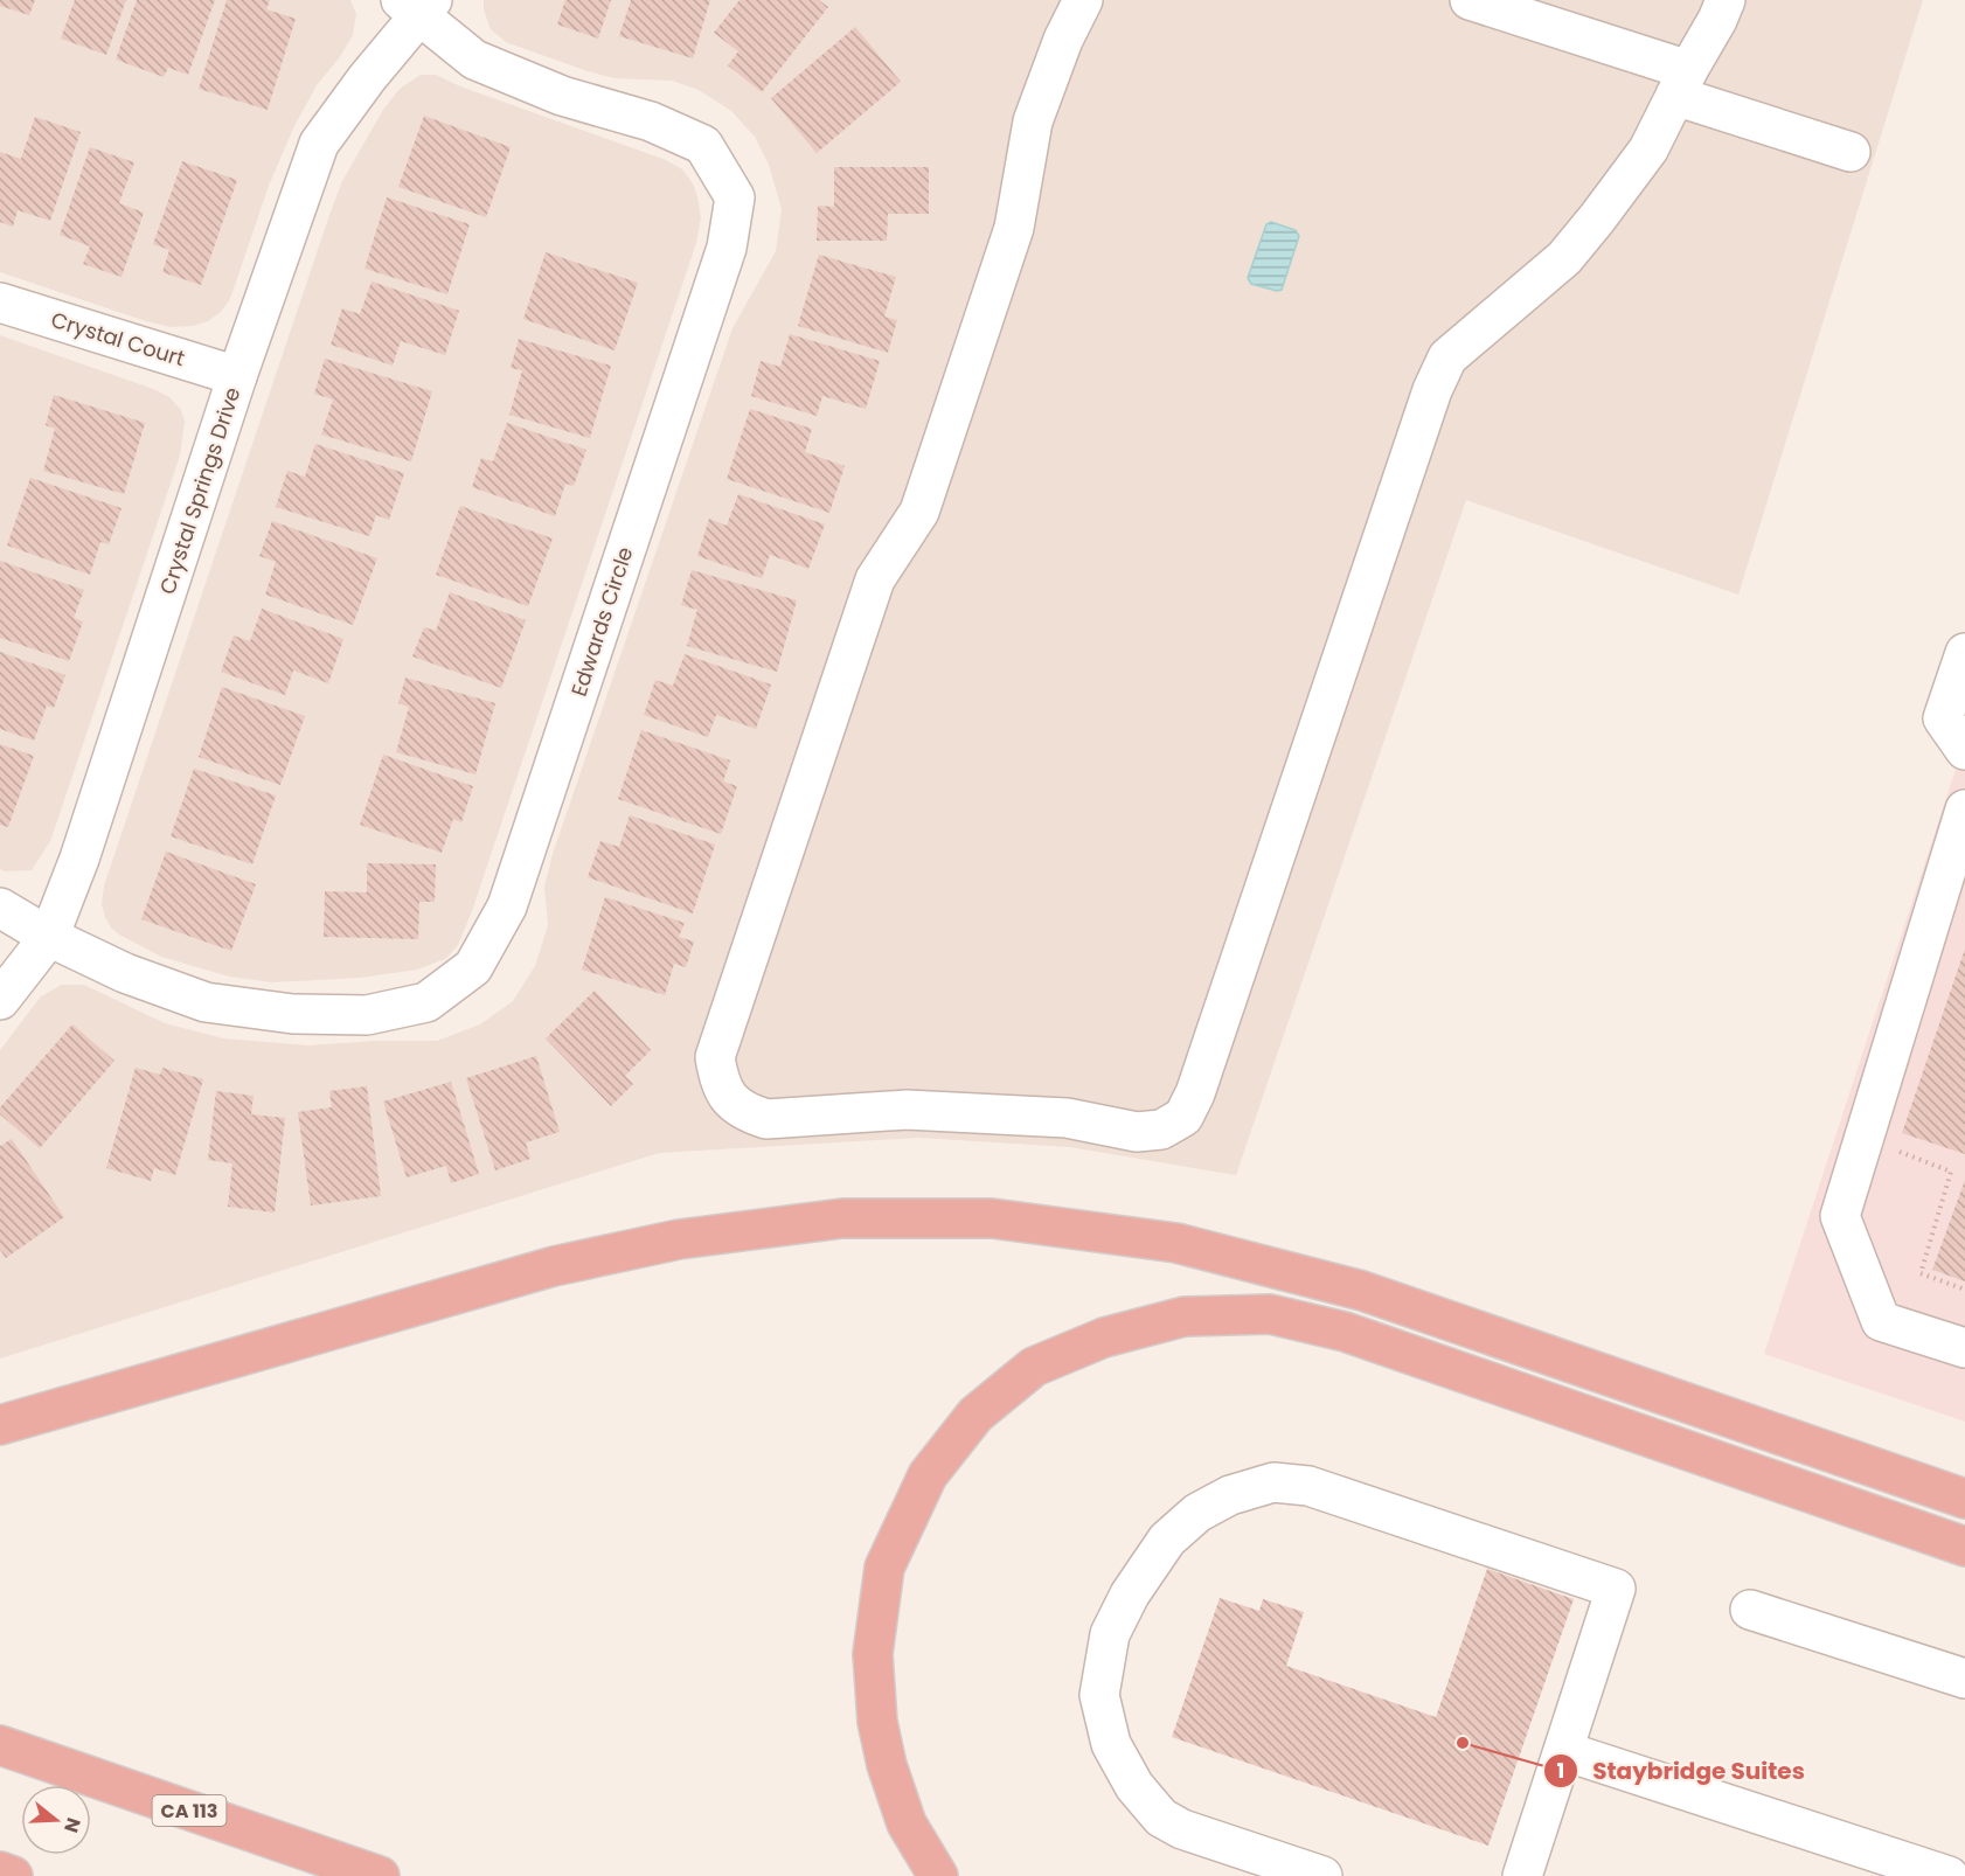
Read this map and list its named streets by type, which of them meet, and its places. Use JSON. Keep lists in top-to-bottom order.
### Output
{
  "streets": {
    "highway": ["CA 113"],
    "street": ["Crystal Court", "Crystal Springs Drive", "Edwards Circle"]
  },
  "crossings": [
    ["Crystal Court", "Crystal Springs Drive"],
    ["Crystal Springs Drive", "Edwards Circle"]
  ],
  "places": ["Staybridge Suites"],
  "north": "right"
}
